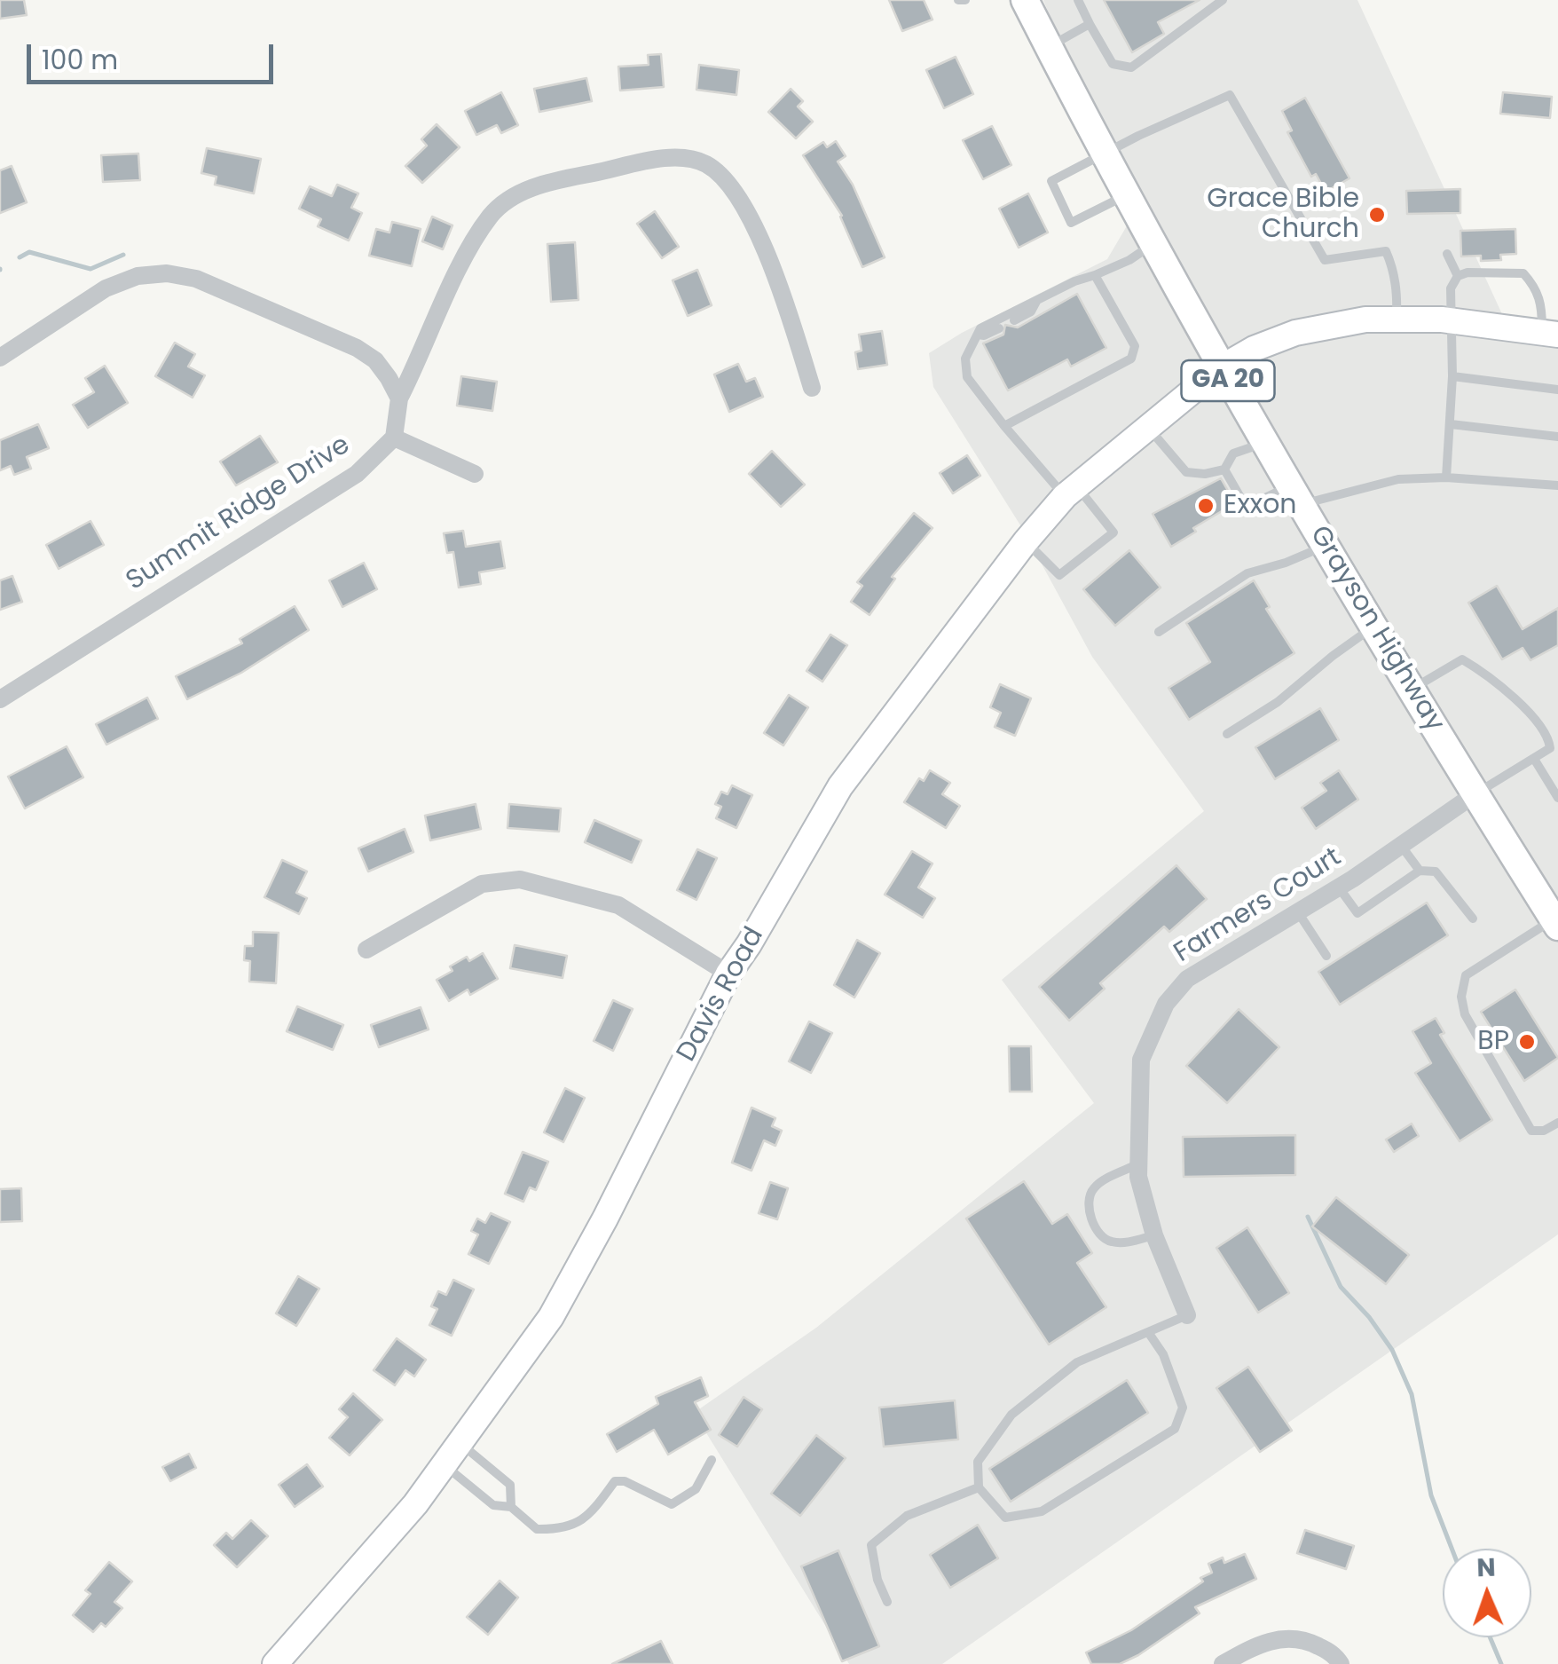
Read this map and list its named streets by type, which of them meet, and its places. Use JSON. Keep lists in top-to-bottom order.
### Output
{
  "streets": {
    "main road": ["GA 20", "Grayson Highway"],
    "street": ["Summit Ridge Drive", "Farmers Court", "Davis Road"]
  },
  "crossings": [
    ["Grayson Highway", "Farmers Court"],
    ["Grayson Highway", "Davis Road"]
  ],
  "places": ["Grace Bible Church", "Exxon", "BP"],
  "scale_bar": "100 m",
  "north": "top"
}
